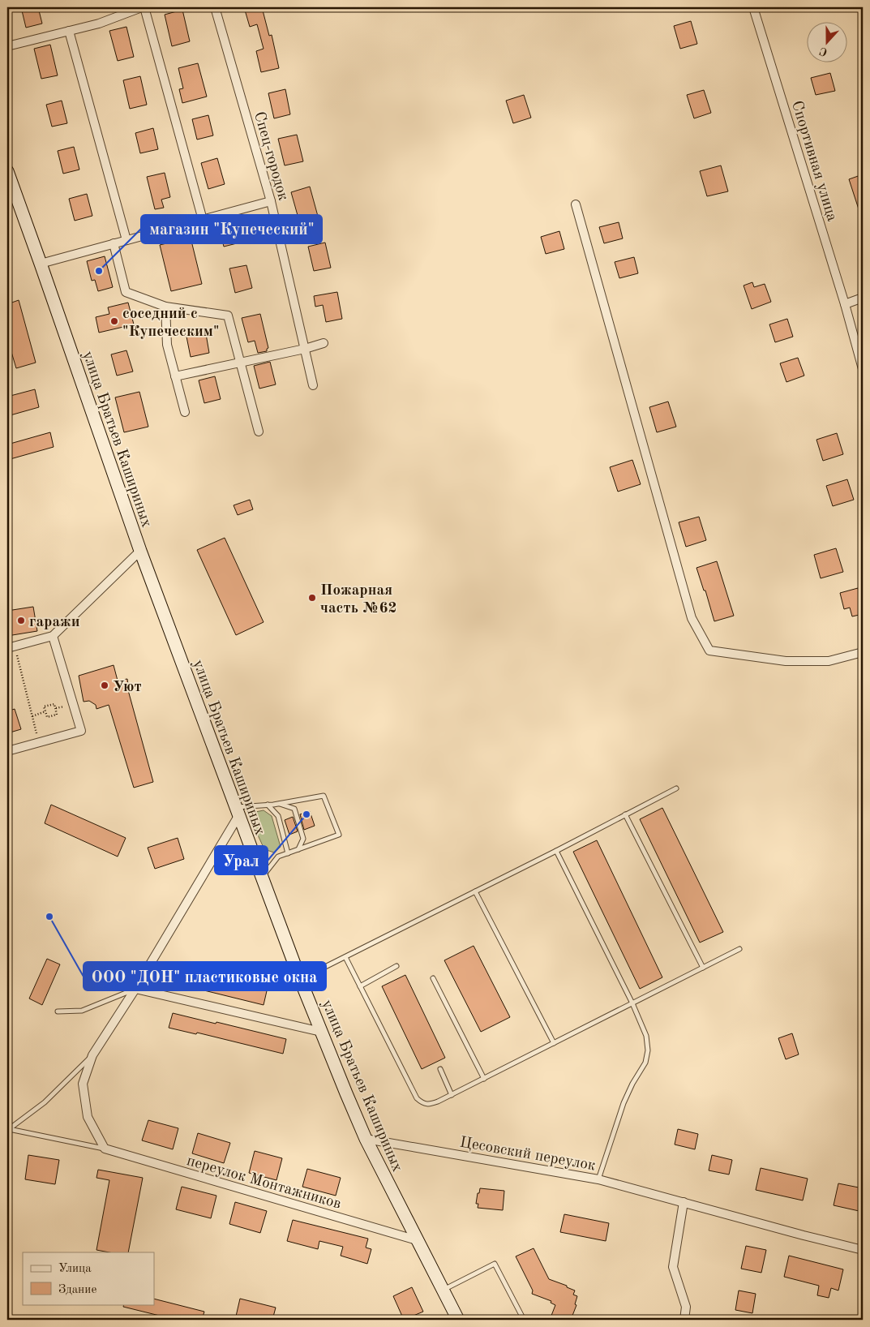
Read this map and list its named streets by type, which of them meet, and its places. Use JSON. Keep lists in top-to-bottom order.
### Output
{
  "streets": {
    "main road": ["улица Братьев Кашириных"],
    "street": [
      "Спец-городок",
      "Спортивная улица",
      "Цесовский переулок",
      "переулок Монтажников"
    ]
  },
  "crossings": [
    ["улица Братьев Кашириных", "Цесовский переулок"],
    ["улица Братьев Кашириных", "переулок Монтажников"]
  ],
  "places": [
    "магазин \"Купеческий\"",
    "соседний с \"Купеческим\"",
    "Пожарная часть №62",
    "гаражи",
    "Уют",
    "Урал",
    "ООО \"ДОН\" пластиковые окна"
  ],
  "legend": ["Улица", "Здание"],
  "north": "bottom"
}
